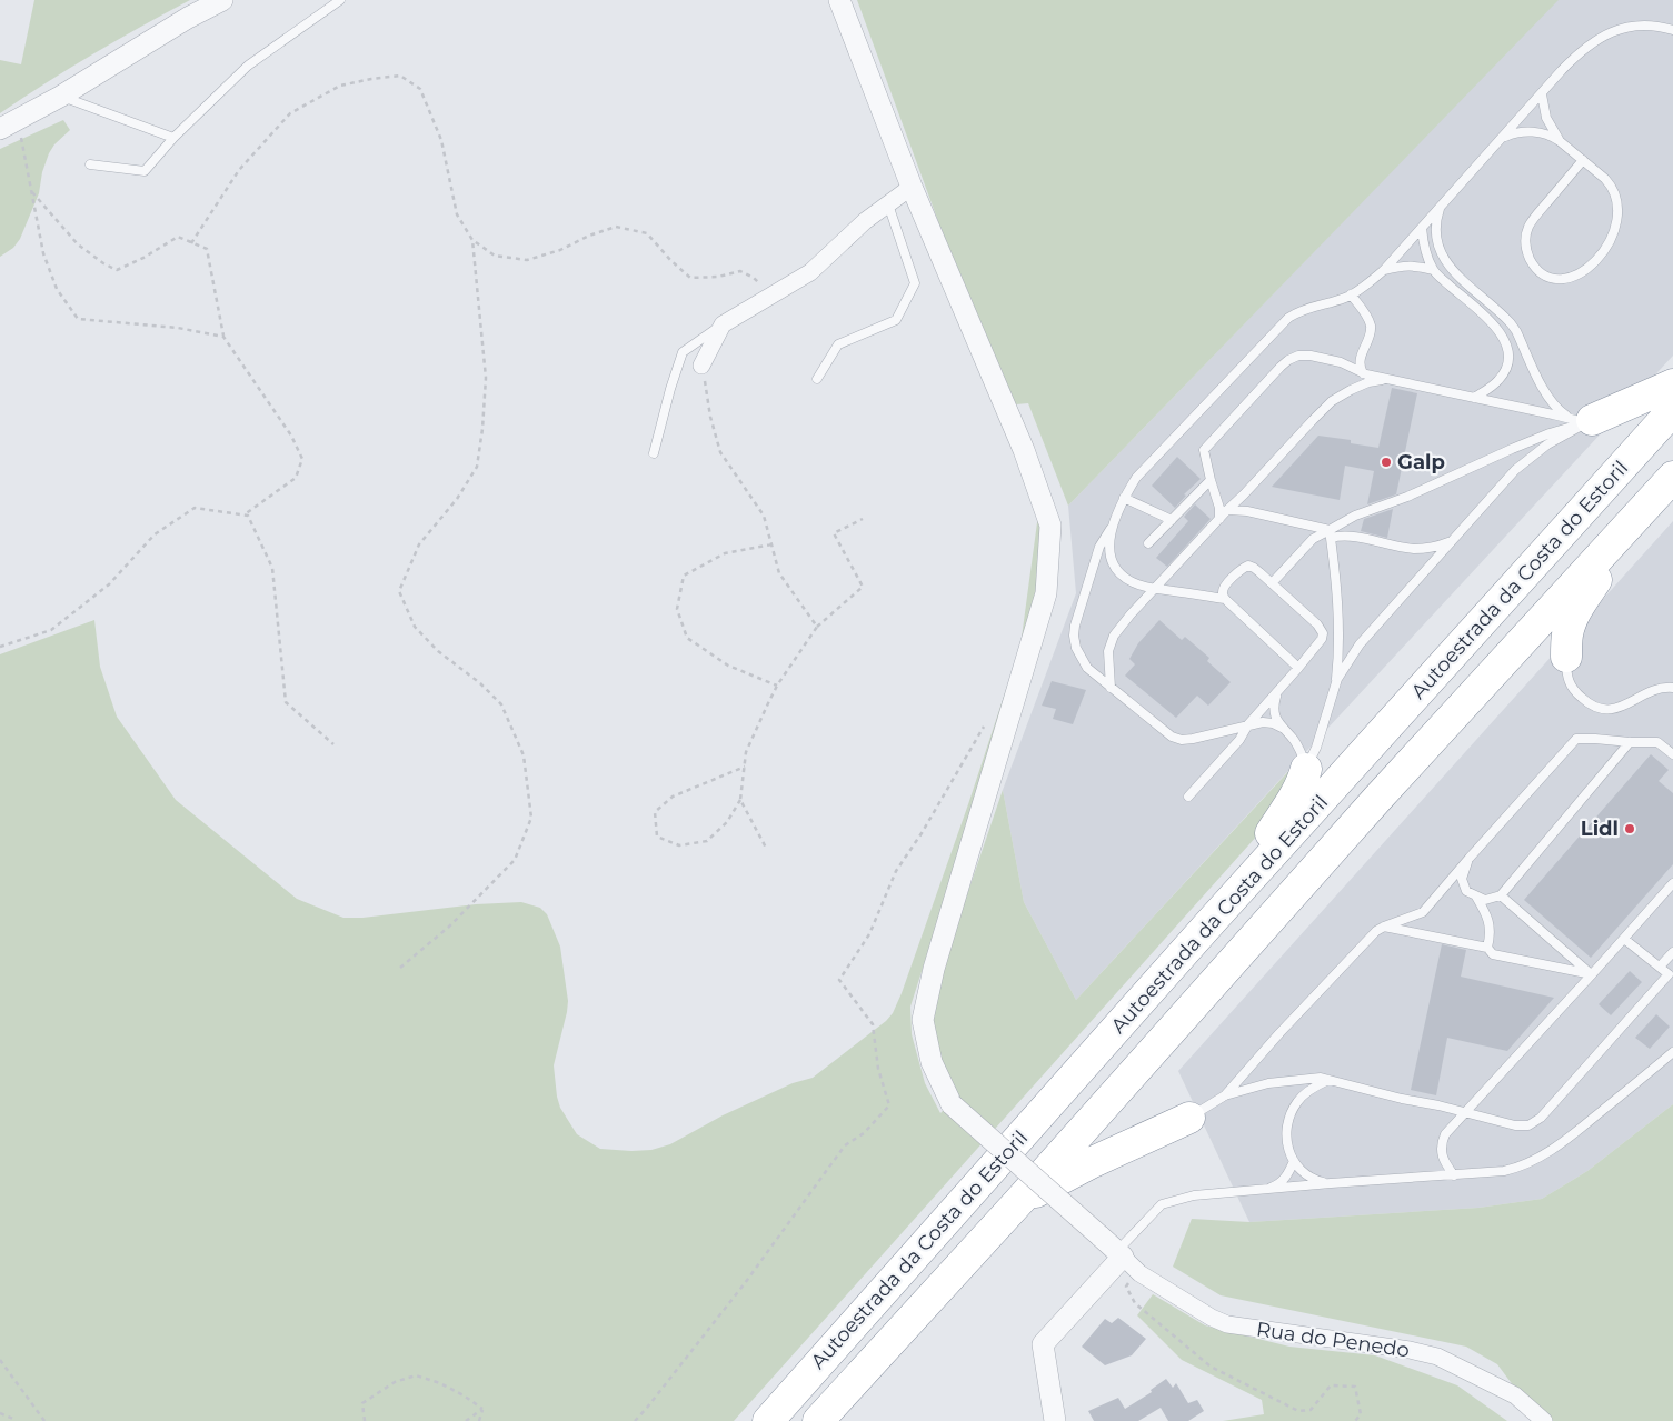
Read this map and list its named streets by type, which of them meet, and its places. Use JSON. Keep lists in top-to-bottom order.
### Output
{
  "streets": {
    "highway": ["Autoestrada da Costa do Estoril"],
    "street": ["Rua do Penedo"]
  },
  "places": ["Galp", "Lidl"]
}
